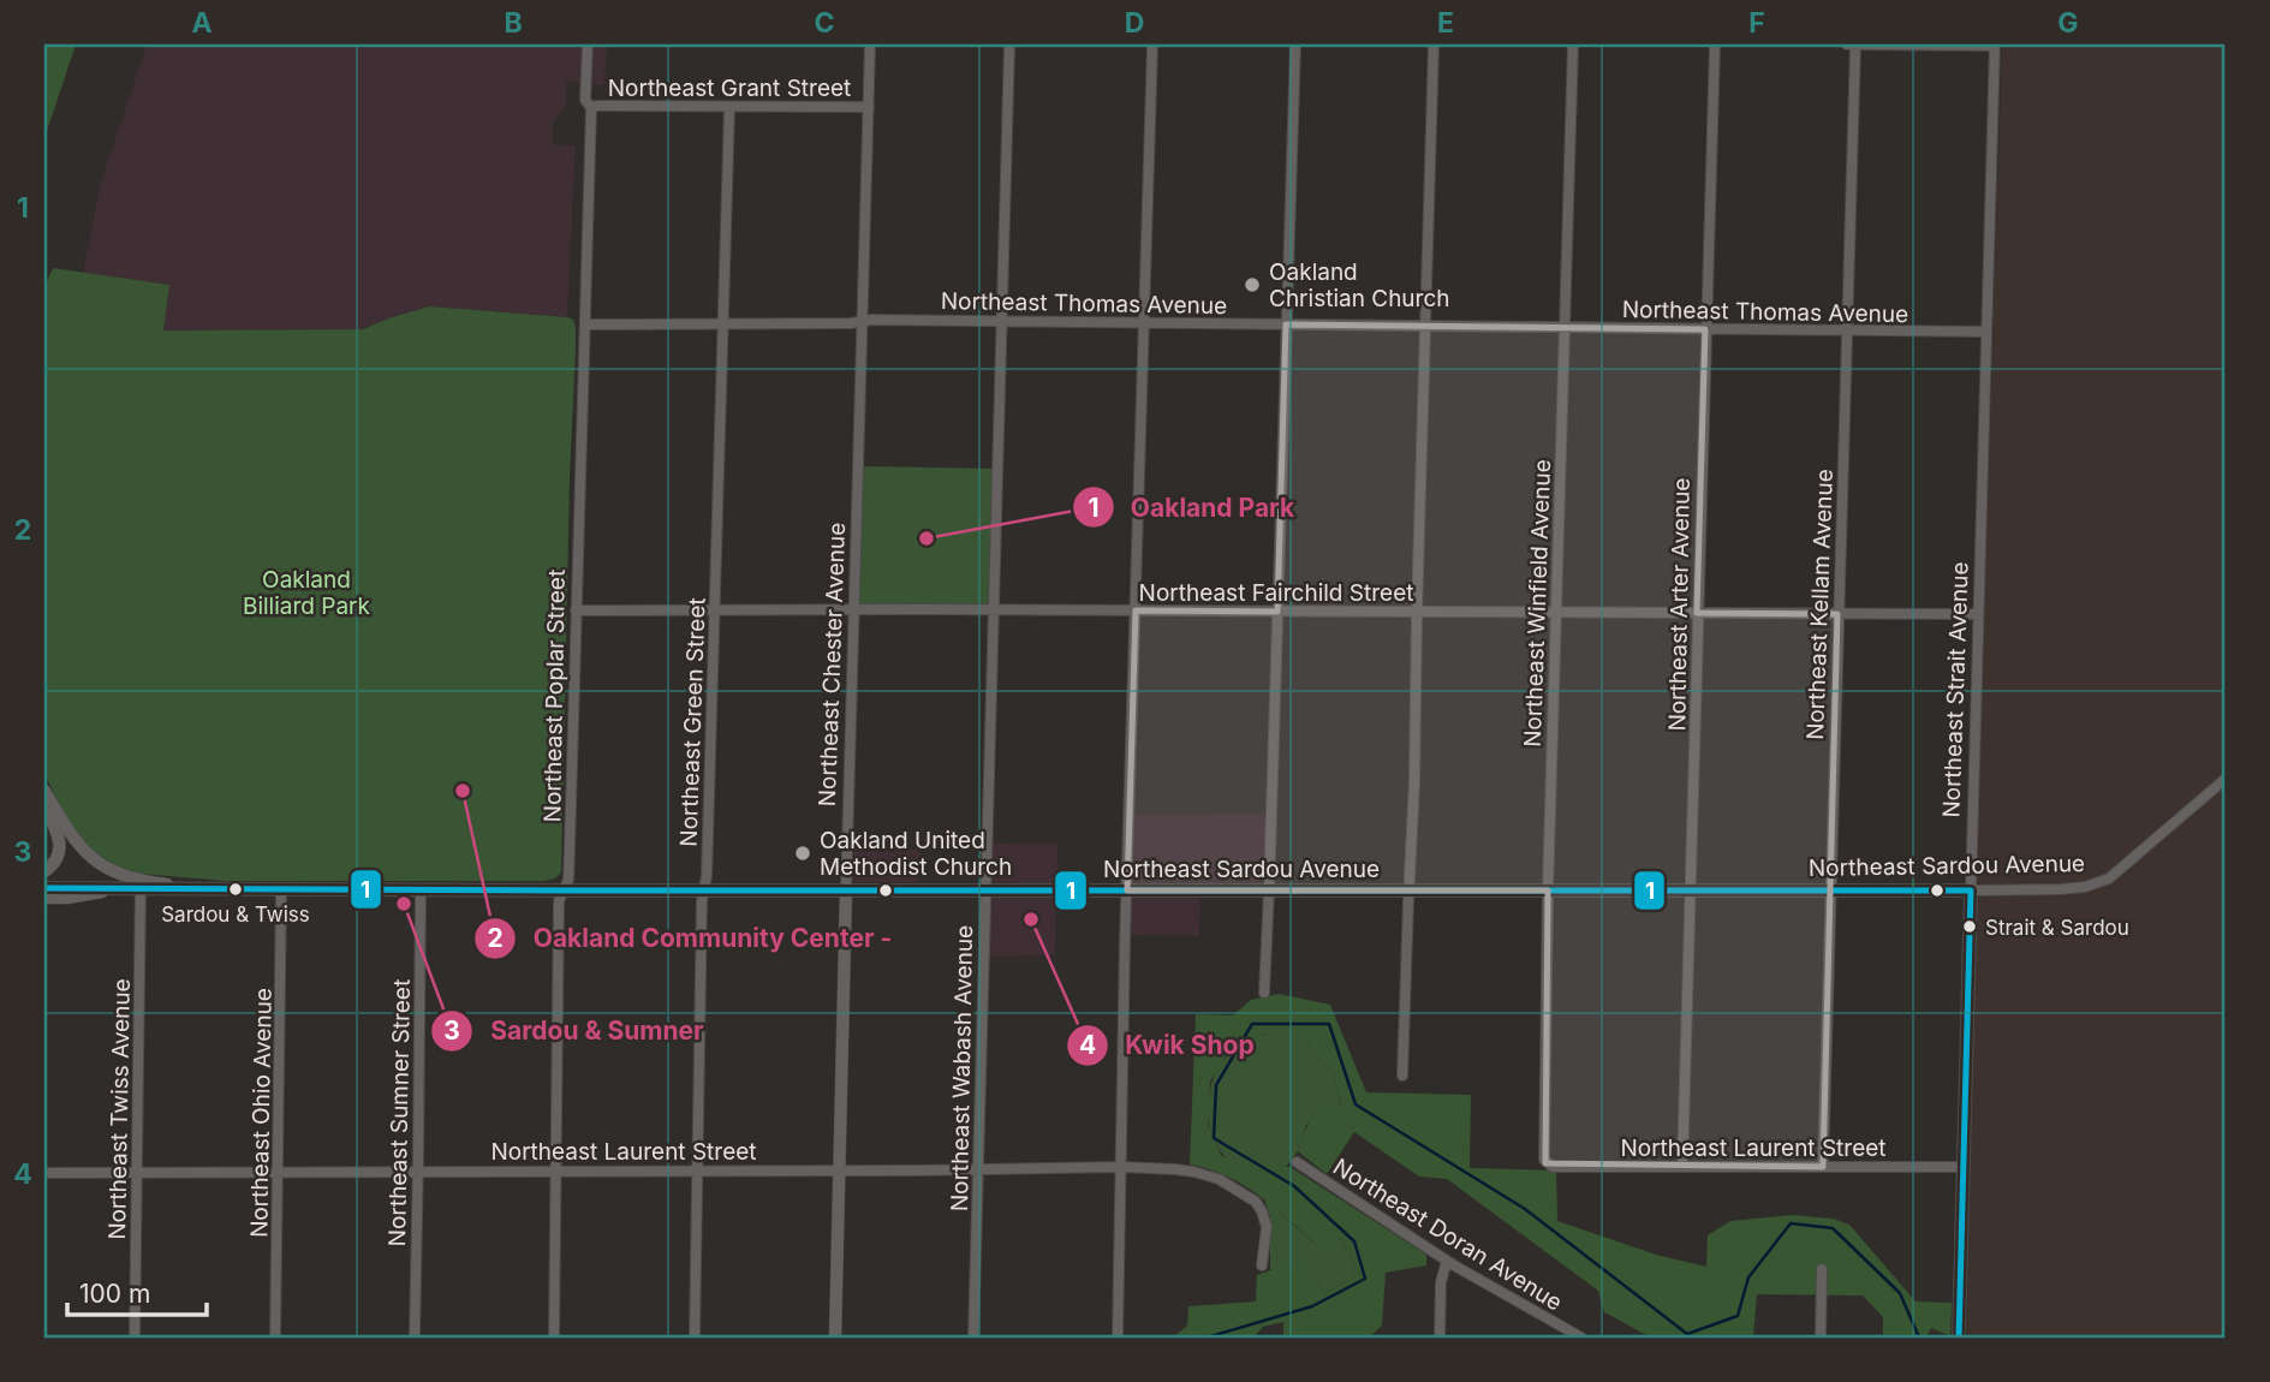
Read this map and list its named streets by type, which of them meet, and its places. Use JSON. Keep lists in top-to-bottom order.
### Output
{
  "streets": {
    "main road": ["Northeast Strait Avenue", "Northeast Sardou Avenue"],
    "street": [
      "Northeast Grant Street",
      "Northeast Thomas Avenue",
      "Northeast Fairchild Street",
      "Northeast Winfield Avenue",
      "Northeast Arter Avenue",
      "Northeast Kellam Avenue",
      "Northeast Chester Avenue",
      "Northeast Poplar Street",
      "Northeast Green Street",
      "Northeast Wabash Avenue",
      "Northeast Twiss Avenue",
      "Northeast Ohio Avenue",
      "Northeast Sumner Street",
      "Northeast Laurent Street",
      "Northeast Doran Avenue"
    ]
  },
  "crossings": [
    ["Northeast Grant Street", "Northeast Chester Avenue"],
    ["Northeast Grant Street", "Northeast Poplar Street"],
    ["Northeast Grant Street", "Northeast Green Street"],
    ["Northeast Thomas Avenue", "Northeast Winfield Avenue"],
    ["Northeast Thomas Avenue", "Northeast Arter Avenue"],
    ["Northeast Thomas Avenue", "Northeast Kellam Avenue"],
    ["Northeast Thomas Avenue", "Northeast Chester Avenue"],
    ["Northeast Thomas Avenue", "Northeast Strait Avenue"],
    ["Northeast Thomas Avenue", "Northeast Poplar Street"],
    ["Northeast Thomas Avenue", "Northeast Green Street"],
    ["Northeast Thomas Avenue", "Northeast Wabash Avenue"],
    ["Northeast Fairchild Street", "Northeast Winfield Avenue"],
    ["Northeast Fairchild Street", "Northeast Arter Avenue"],
    ["Northeast Fairchild Street", "Northeast Kellam Avenue"],
    ["Northeast Fairchild Street", "Northeast Chester Avenue"],
    ["Northeast Fairchild Street", "Northeast Strait Avenue"],
    ["Northeast Fairchild Street", "Northeast Poplar Street"],
    ["Northeast Fairchild Street", "Northeast Green Street"],
    ["Northeast Fairchild Street", "Northeast Wabash Avenue"],
    ["Northeast Winfield Avenue", "Northeast Sardou Avenue"],
    ["Northeast Winfield Avenue", "Northeast Laurent Street"],
    ["Northeast Arter Avenue", "Northeast Sardou Avenue"],
    ["Northeast Arter Avenue", "Northeast Laurent Street"],
    ["Northeast Kellam Avenue", "Northeast Sardou Avenue"],
    ["Northeast Kellam Avenue", "Northeast Laurent Street"],
    ["Northeast Chester Avenue", "Northeast Sardou Avenue"],
    ["Northeast Chester Avenue", "Northeast Laurent Street"],
    ["Northeast Strait Avenue", "Northeast Sardou Avenue"],
    ["Northeast Strait Avenue", "Northeast Laurent Street"],
    ["Northeast Poplar Street", "Northeast Sardou Avenue"],
    ["Northeast Poplar Street", "Northeast Laurent Street"],
    ["Northeast Green Street", "Northeast Sardou Avenue"],
    ["Northeast Green Street", "Northeast Laurent Street"],
    ["Northeast Sardou Avenue", "Northeast Wabash Avenue"],
    ["Northeast Sardou Avenue", "Northeast Twiss Avenue"],
    ["Northeast Sardou Avenue", "Northeast Ohio Avenue"],
    ["Northeast Sardou Avenue", "Northeast Sumner Street"],
    ["Northeast Wabash Avenue", "Northeast Laurent Street"],
    ["Northeast Twiss Avenue", "Northeast Laurent Street"],
    ["Northeast Ohio Avenue", "Northeast Laurent Street"],
    ["Northeast Sumner Street", "Northeast Laurent Street"]
  ],
  "parks": ["Oakland Billiard Park"],
  "places": [
    "Oakland Christian Church",
    "Oakland Park",
    "Oakland Community Center -",
    "Oakland United Methodist Church",
    "Sardou & Twiss",
    "Sardou & Sumner",
    "Kwik Shop",
    "Strait & Sardou"
  ],
  "lines": ["transit line 1"],
  "scale_bar": "100 m",
  "grid": {
    "columns": [
      "A",
      "B",
      "C",
      "D",
      "E",
      "F",
      "G"
    ],
    "rows": [
      "1",
      "2",
      "3",
      "4"
    ]
  }
}
